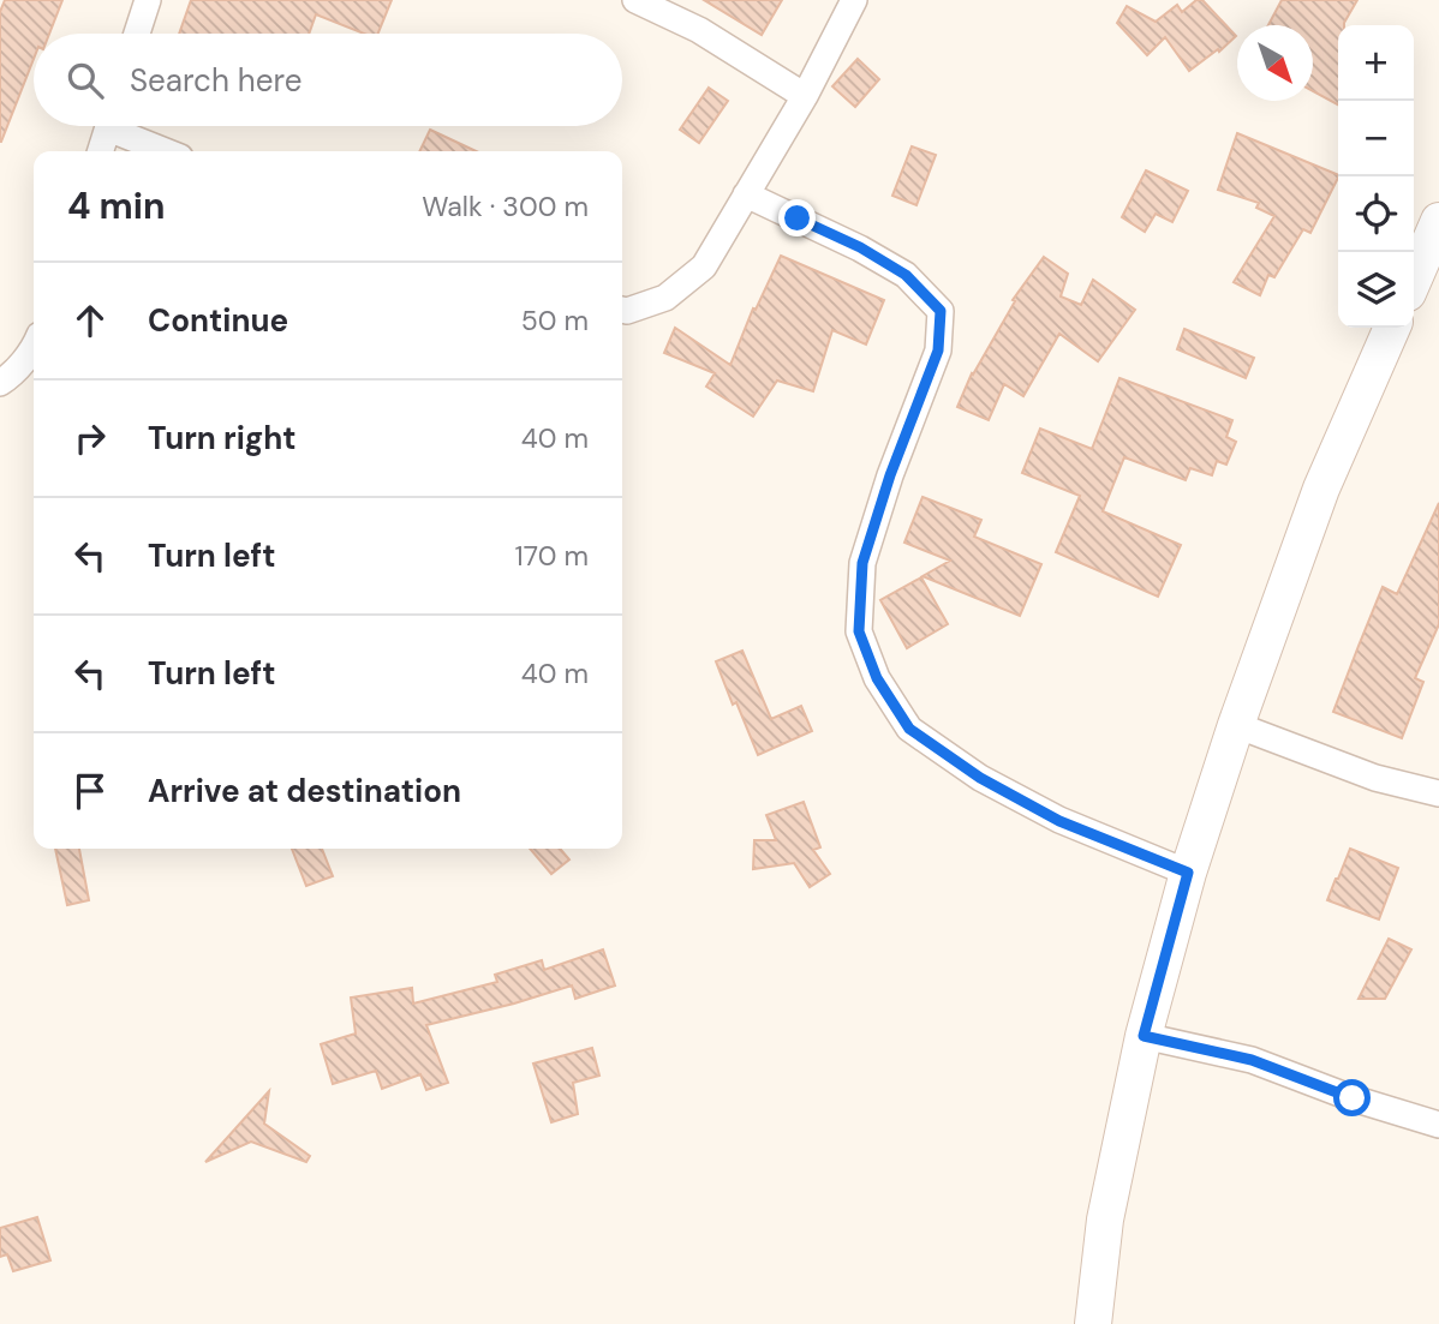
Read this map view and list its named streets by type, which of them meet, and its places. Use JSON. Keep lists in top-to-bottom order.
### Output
{
  "north": "bottom right",
  "page": {
    "map_buttons": ["+", "−"],
    "search": "Search here",
    "heading": ["4 min", "Walk · 300 m"],
    "list": [
      ["Continue", "50 m"],
      ["Turn right", "40 m"],
      ["Turn left", "170 m"],
      ["Turn left", "40 m"],
      "Arrive at destination"
    ]
  }
}
